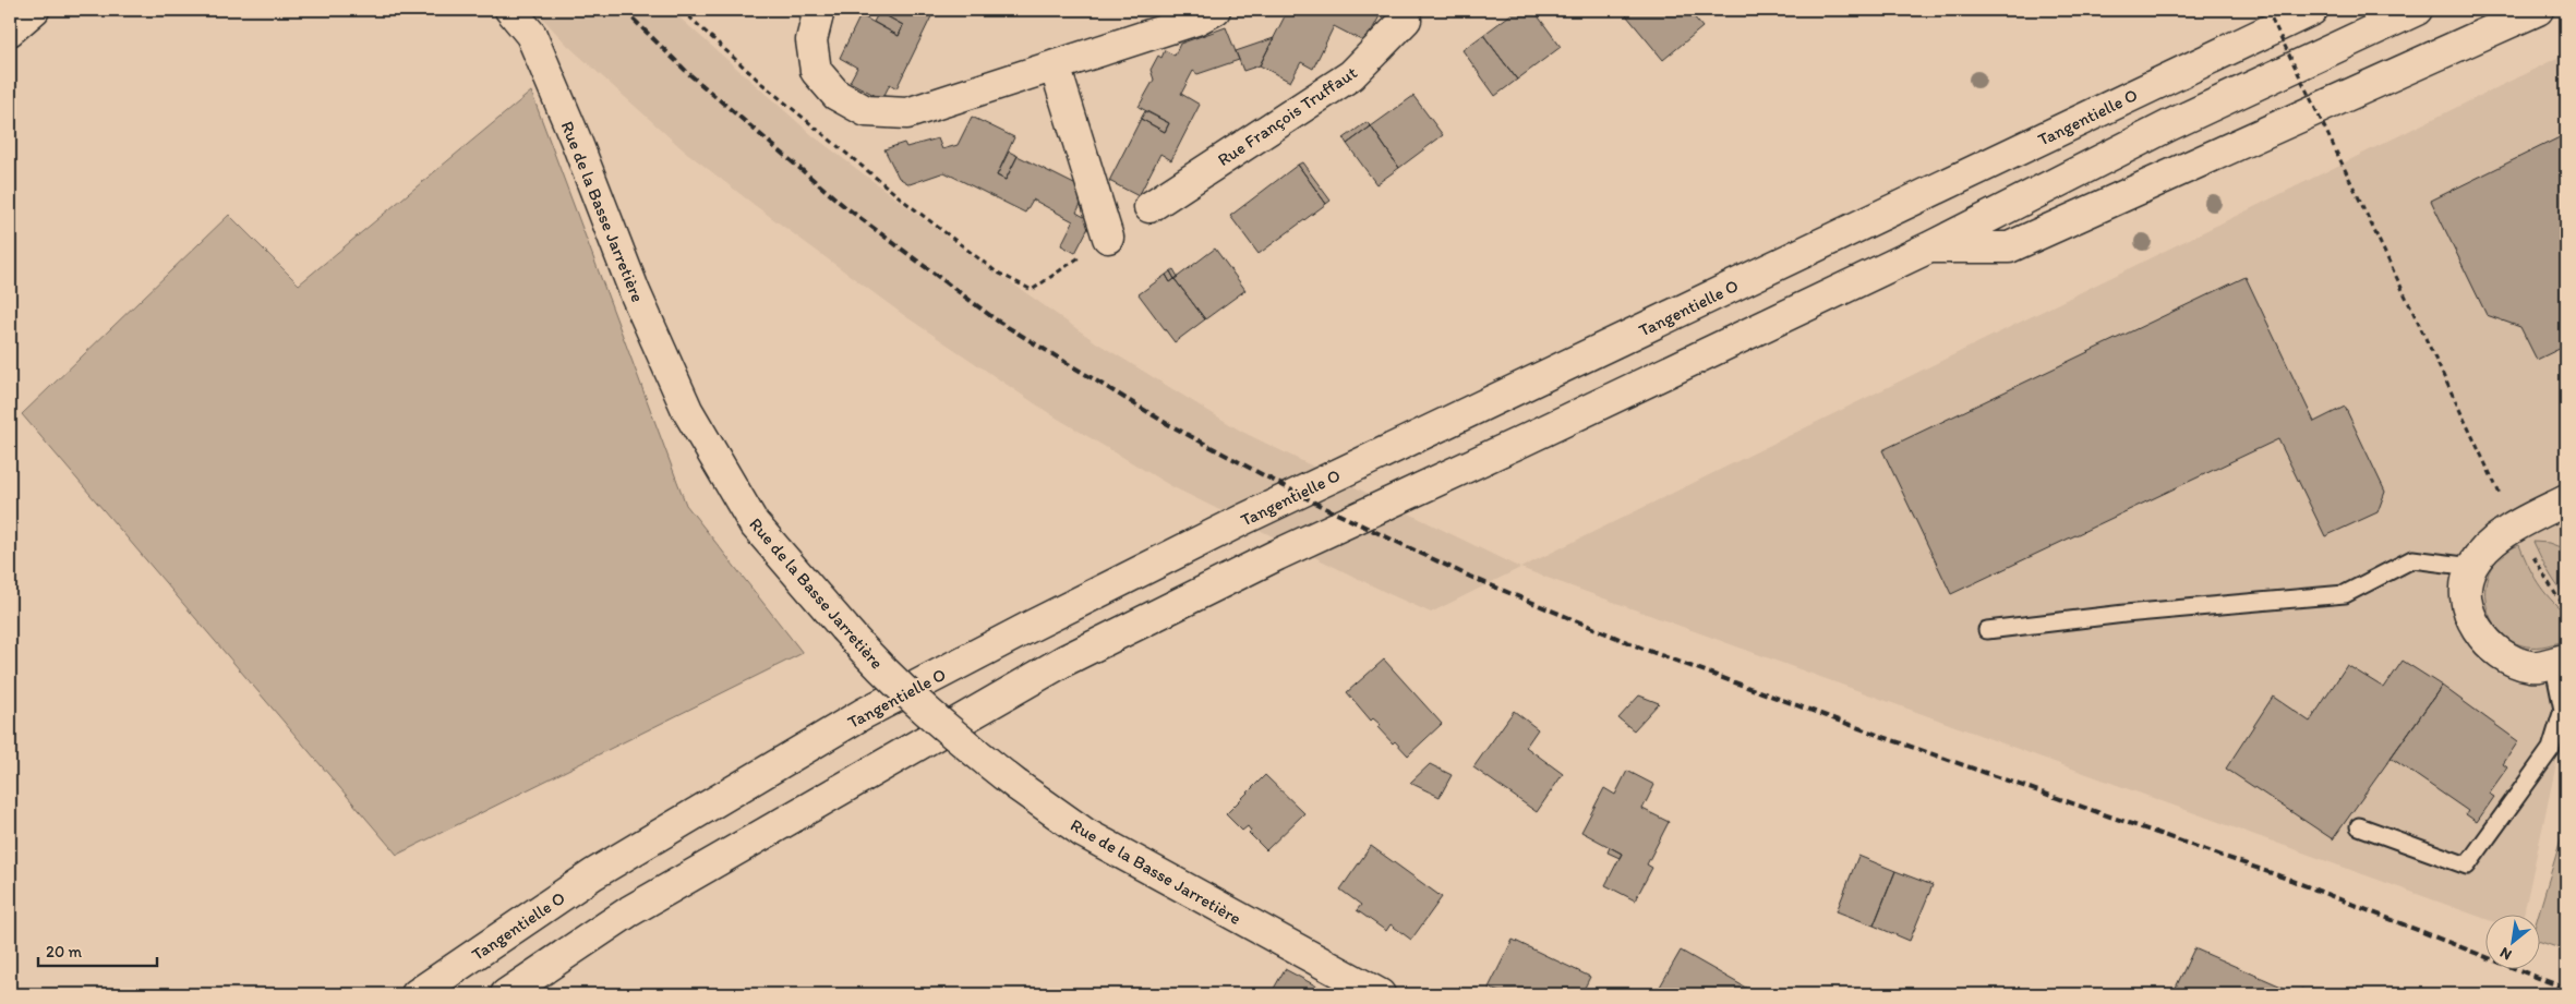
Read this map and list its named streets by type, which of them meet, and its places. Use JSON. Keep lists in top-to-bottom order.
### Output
{
  "streets": {
    "main road": ["Rue François Truffaut", "Tangentielle O", "Rue de la Basse Jarretière"]
  },
  "scale_bar": "20 m",
  "north": "bottom left"
}
